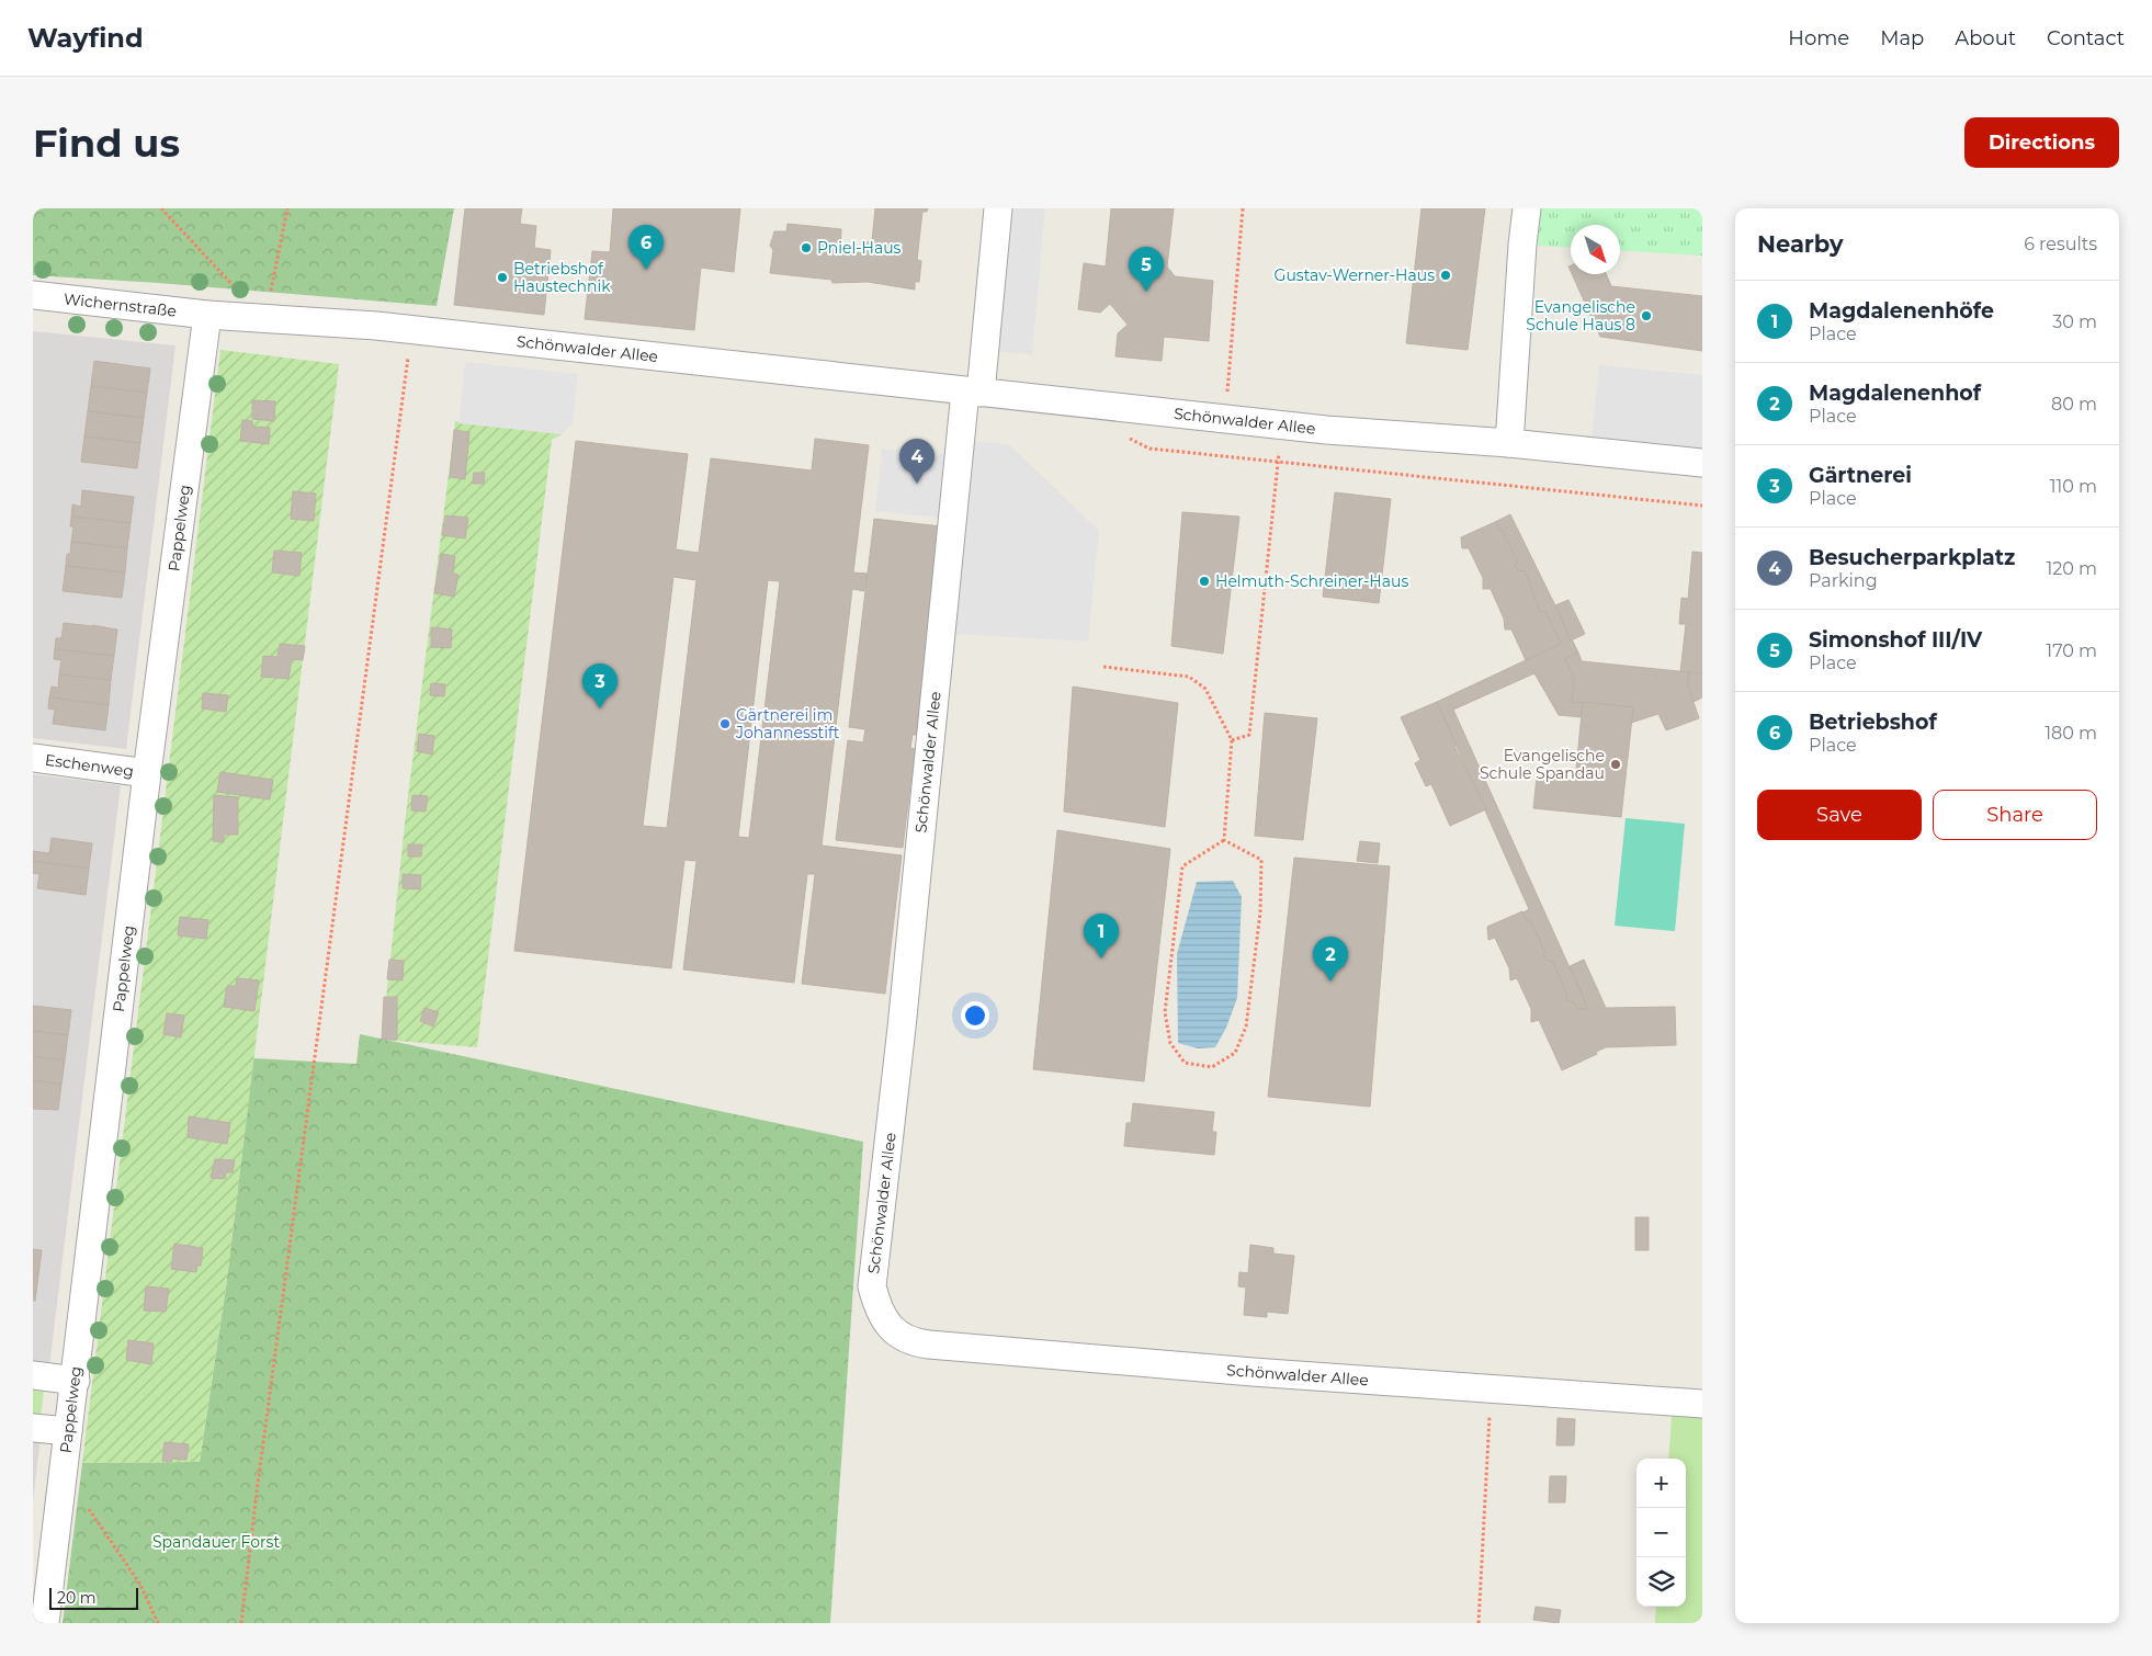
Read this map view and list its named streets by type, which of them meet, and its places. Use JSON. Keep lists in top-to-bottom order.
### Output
{
  "streets": {
    "street": [
      "Wichernstraße",
      "Schönwalder Allee",
      "Pappelweg",
      "Eschenweg"
    ]
  },
  "crossings": [
    ["Wichernstraße", "Schönwalder Allee"],
    ["Wichernstraße", "Pappelweg"],
    ["Schönwalder Allee", "Pappelweg"],
    ["Pappelweg", "Eschenweg"]
  ],
  "parks": ["Spandauer Forst"],
  "places": [
    "Pniel-Haus",
    "Gustav-Werner-Haus",
    "Betriebshof Haustechnik",
    "Evangelische Schule Haus 8",
    "Helmuth-Schreiner-Haus",
    "Gärtnerei im Johannesstift",
    "Evangelische Schule Spandau"
  ],
  "scale_bar": "20 m",
  "north": "bottom right",
  "page": {
    "header": "Wayfind",
    "nav": [
      "Home",
      "Map",
      "About",
      "Contact"
    ],
    "buttons": [
      "Directions",
      ["Save", "Share"]
    ],
    "title": "Find us",
    "heading": ["Nearby", "6 results"],
    "pins": [
      "6",
      "5",
      "4",
      "3",
      "1",
      "2"
    ],
    "list": [
      {
        "mark": "1",
        "name": "Magdalenenhöfe",
        "note": "Place",
        "value": "30 m"
      },
      {
        "mark": "2",
        "name": "Magdalenenhof",
        "note": "Place",
        "value": "80 m"
      },
      {
        "mark": "3",
        "name": "Gärtnerei",
        "note": "Place",
        "value": "110 m"
      },
      {
        "mark": "4",
        "name": "Besucherparkplatz",
        "note": "Parking",
        "value": "120 m"
      },
      {
        "mark": "5",
        "name": "Simonshof III/IV",
        "note": "Place",
        "value": "170 m"
      },
      {
        "mark": "6",
        "name": "Betriebshof",
        "note": "Place",
        "value": "180 m"
      }
    ],
    "map_buttons": ["+", "−"],
    "scale": "20 m"
  }
}
